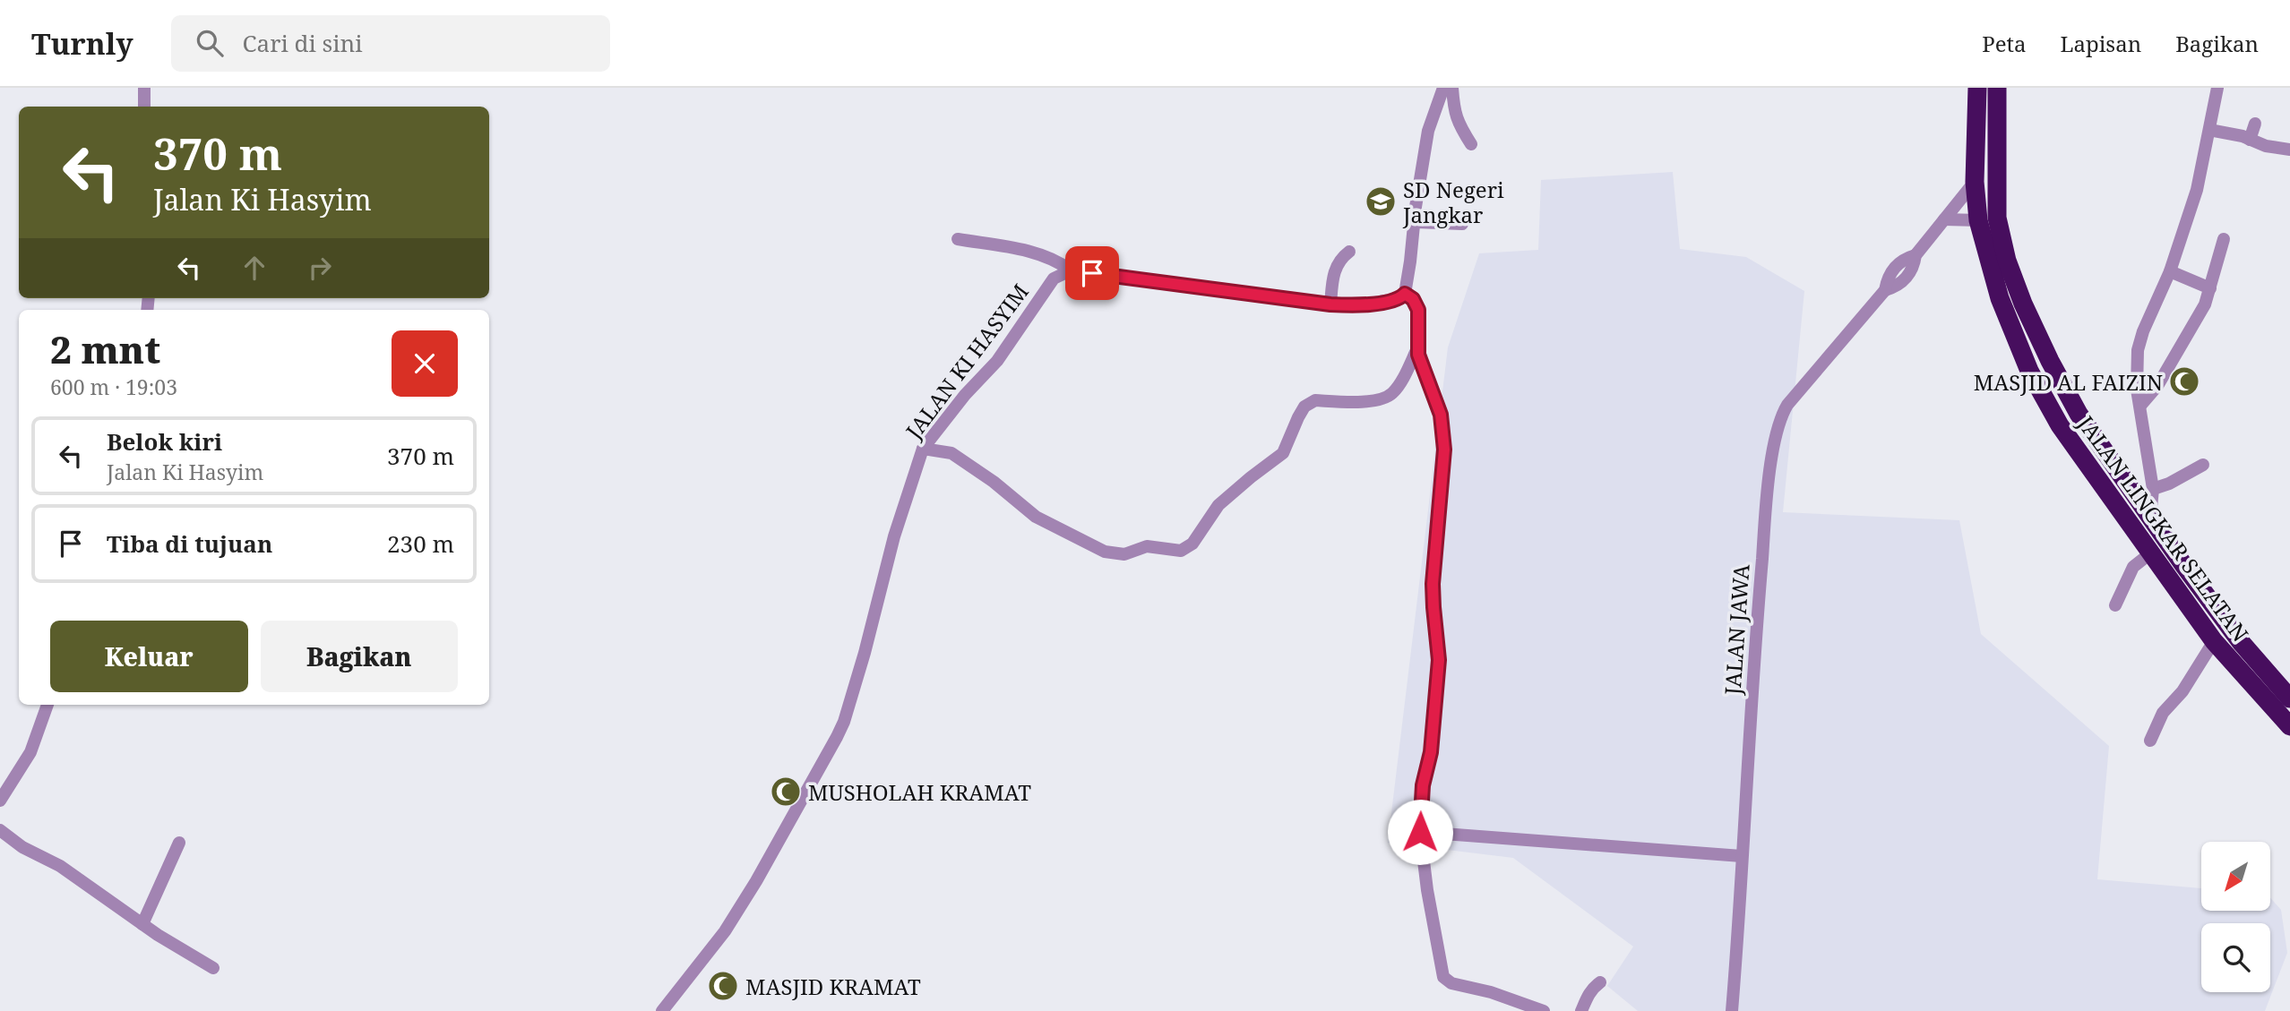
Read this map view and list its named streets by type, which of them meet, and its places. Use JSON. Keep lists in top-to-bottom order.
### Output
{
  "streets": {
    "highway": ["JALAN LINGKAR SELATAN"],
    "street": ["JALAN KI HASYIM", "JALAN JAWA"]
  },
  "crossings": [
    ["JALAN LINGKAR SELATAN", "JALAN JAWA"]
  ],
  "places": {
    "school or university": ["SD Negeri Jangkar"],
    "mosque": ["MASJID AL FAIZIN", "MUSHOLAH KRAMAT", "MASJID KRAMAT"]
  },
  "north": "bottom left",
  "page": {
    "header": "Turnly",
    "search": "Cari di sini",
    "nav": ["Peta", "Lapisan", "Bagikan"],
    "turn": ["370 m", "Jalan Ki Hasyim"],
    "heading": ["2 mnt", "600 m · 19:03"],
    "list": [
      {
        "name": "Belok kiri",
        "note": "Jalan Ki Hasyim",
        "value": "370 m"
      },
      {
        "name": "Tiba di tujuan",
        "value": "230 m"
      }
    ],
    "buttons": ["Keluar", "Bagikan"]
  }
}
